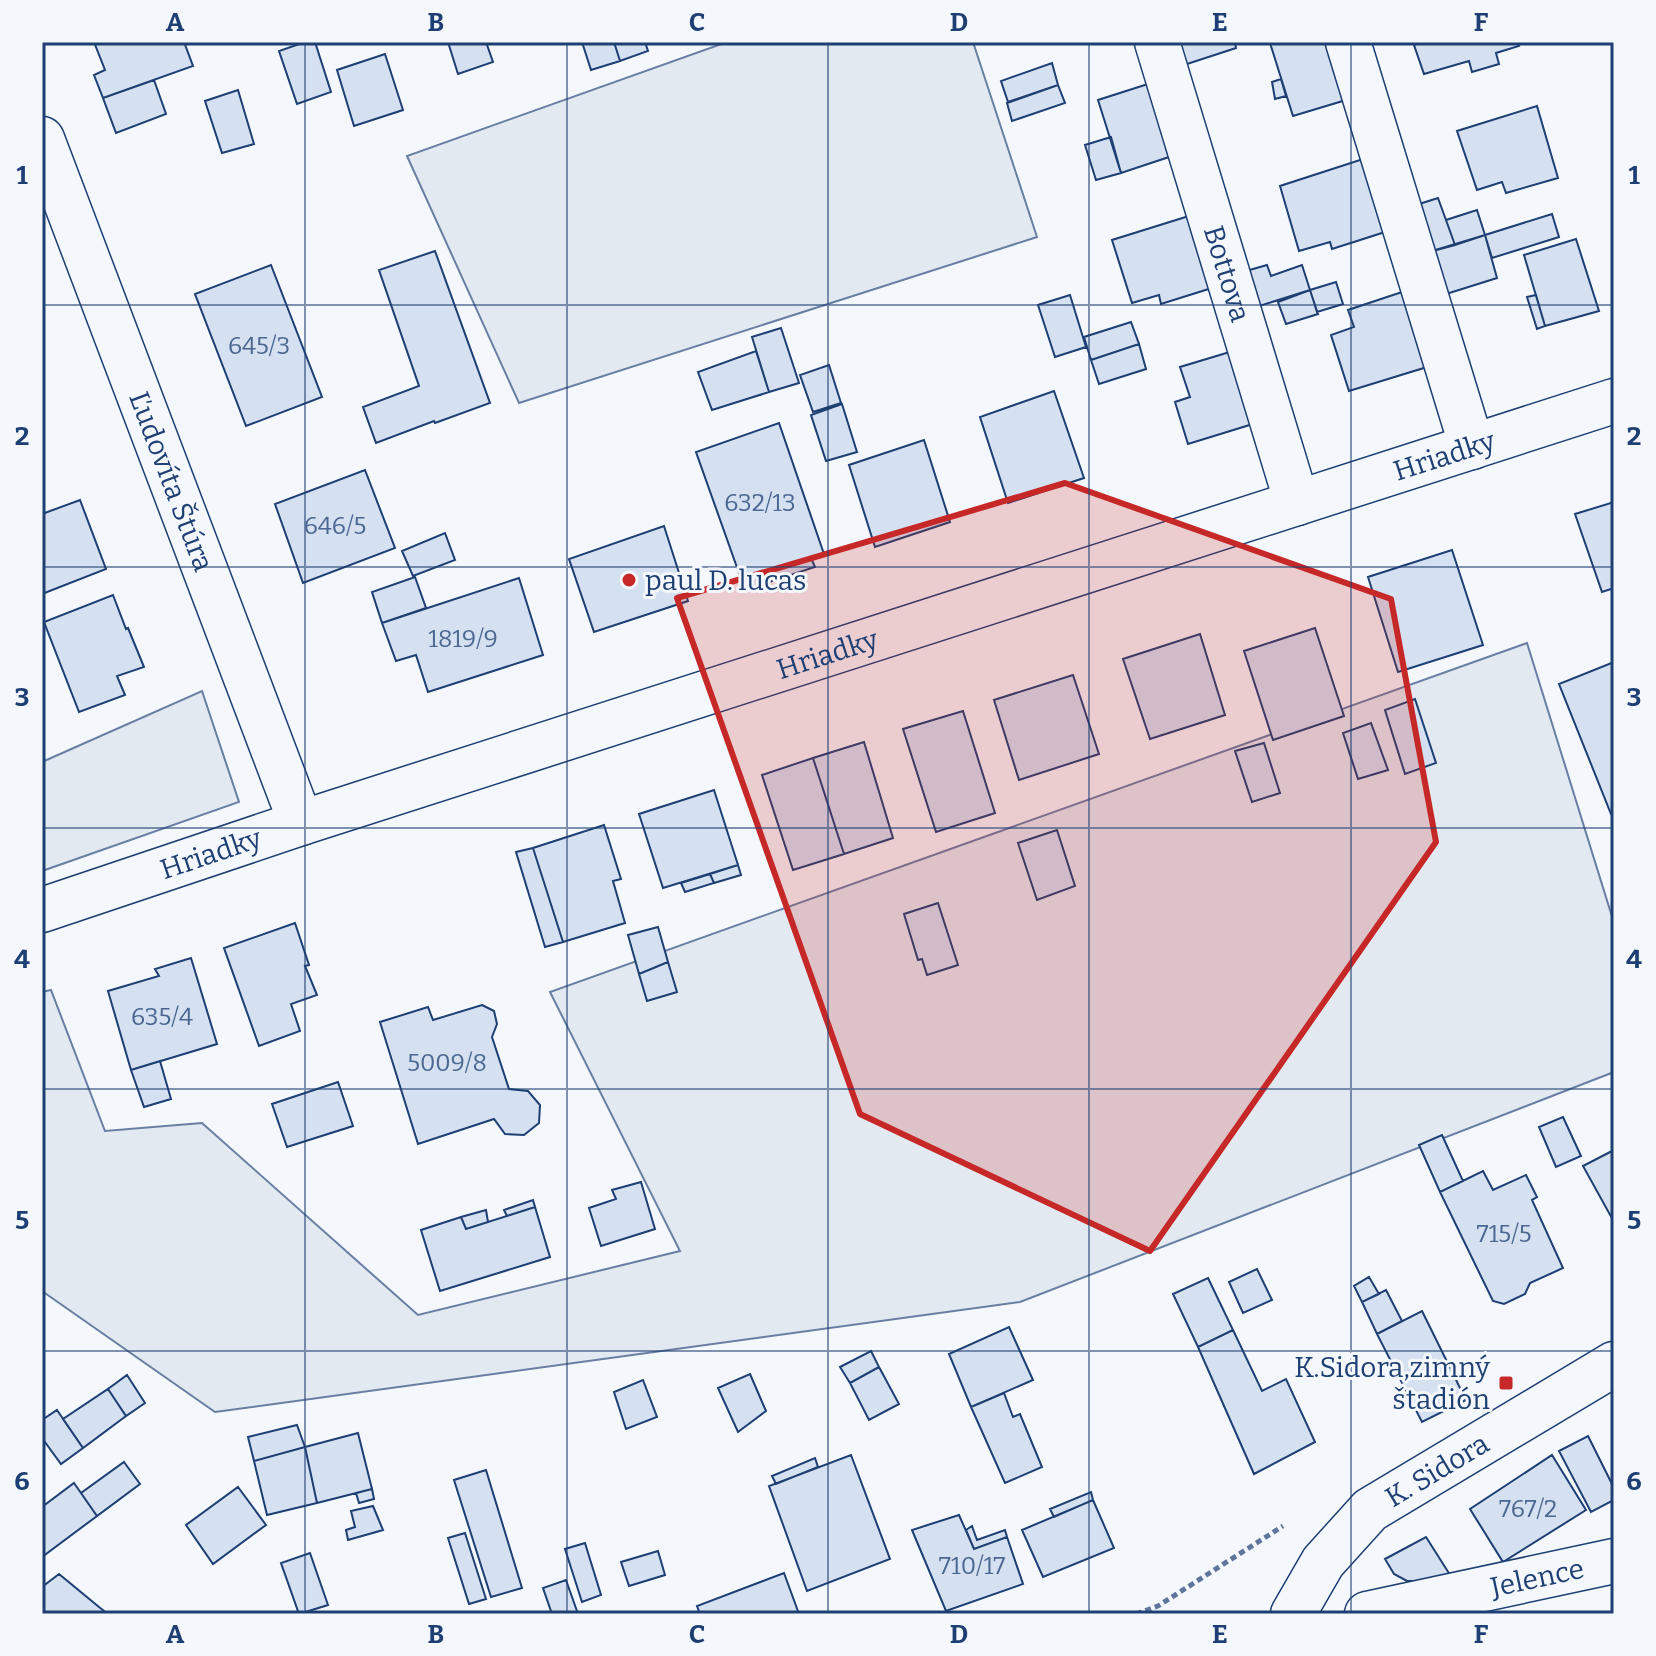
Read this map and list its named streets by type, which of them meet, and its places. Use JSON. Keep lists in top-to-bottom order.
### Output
{
  "streets": {
    "street": [
      "Bottova",
      "Hriadky",
      "Ľudovíta Štúra",
      "K. Sidora",
      "Jelence"
    ]
  },
  "crossings": [
    ["Bottova", "Hriadky"],
    ["Hriadky", "Ľudovíta Štúra"]
  ],
  "places": {
    "other": ["paul D. lucas"],
    "transit": ["K.Sidora,zimný štadión"]
  },
  "house_numbers": [
    "645/3",
    "632/13",
    "646/5",
    "1819/9",
    "635/4",
    "5009/8",
    "715/5",
    "767/2",
    "710/17"
  ],
  "grid": {
    "columns": [
      "A",
      "B",
      "C",
      "D",
      "E",
      "F"
    ],
    "rows": [
      "1",
      "2",
      "3",
      "4",
      "5",
      "6"
    ]
  }
}
